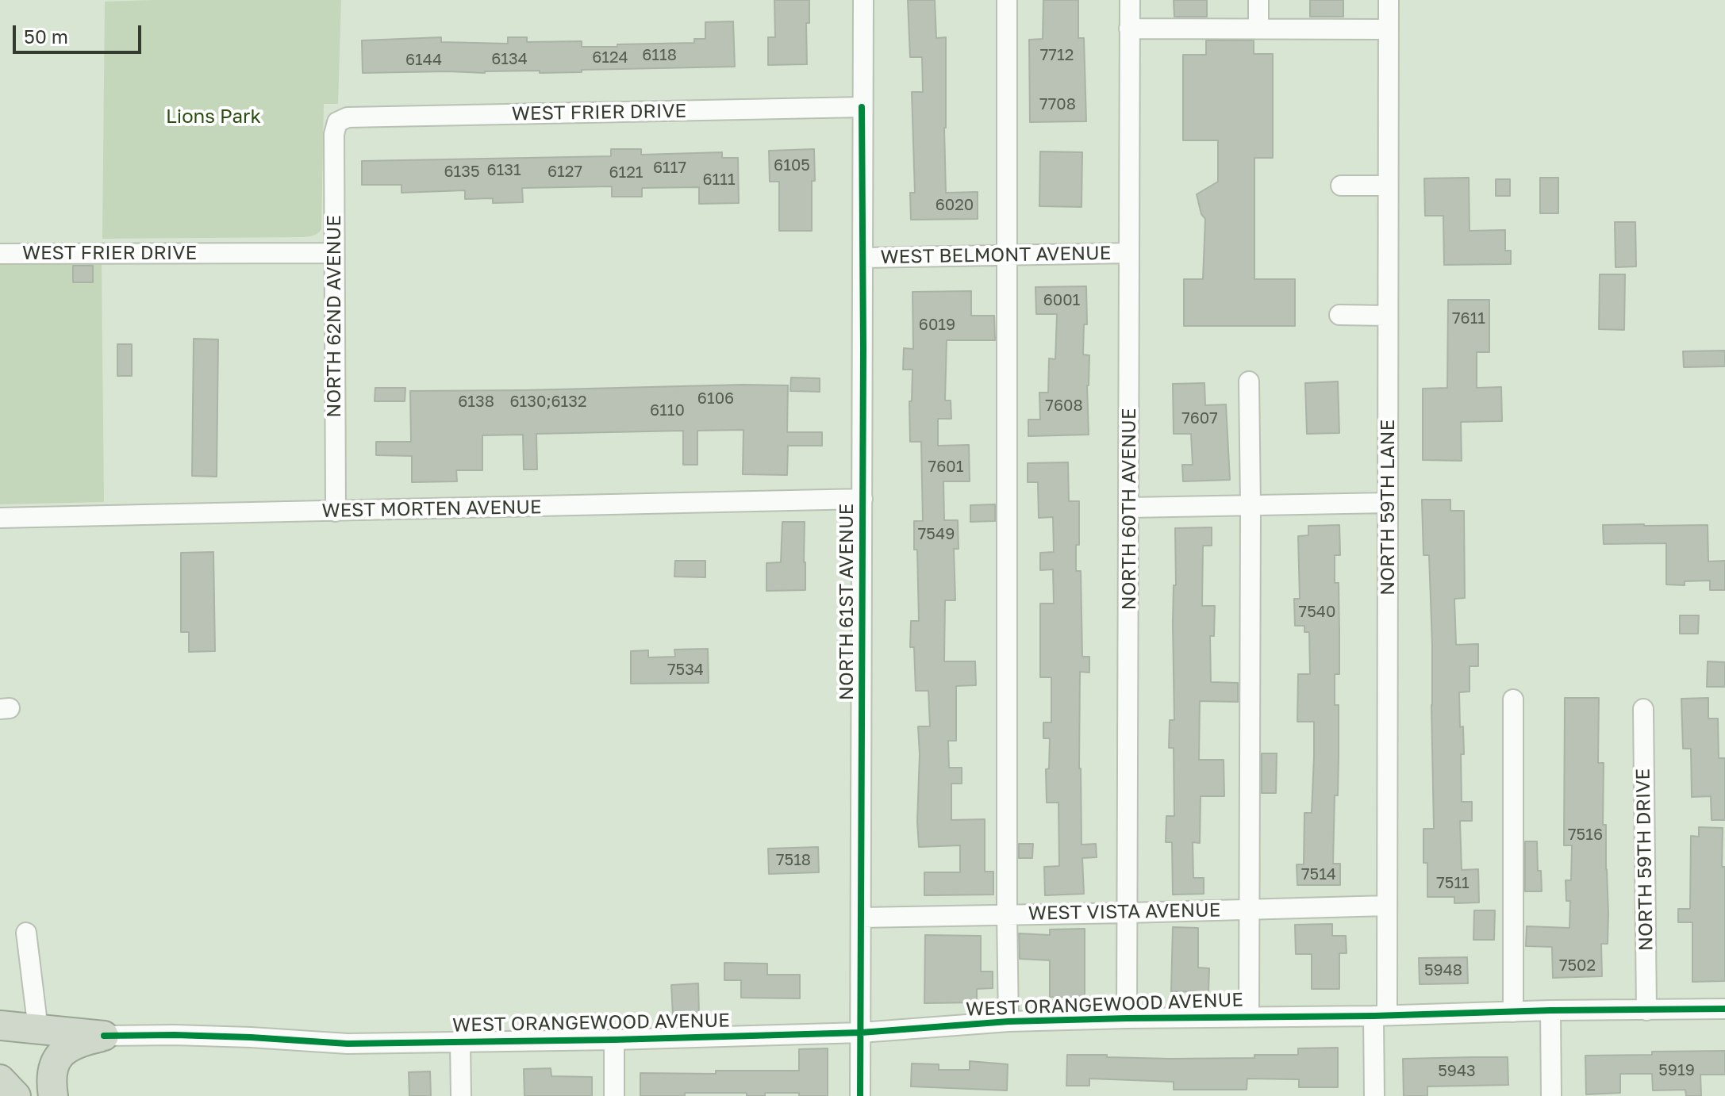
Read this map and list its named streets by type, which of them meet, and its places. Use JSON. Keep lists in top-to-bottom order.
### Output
{
  "streets": {
    "street": [
      "WEST FRIER DRIVE",
      "WEST BELMONT AVENUE",
      "NORTH 62ND AVENUE",
      "NORTH 59TH LANE",
      "WEST MORTEN AVENUE",
      "NORTH 60TH AVENUE",
      "NORTH 61ST AVENUE",
      "NORTH 59TH DRIVE",
      "WEST VISTA AVENUE",
      "WEST ORANGEWOOD AVENUE"
    ]
  },
  "crossings": [
    ["WEST FRIER DRIVE", "NORTH 62ND AVENUE"],
    ["WEST FRIER DRIVE", "NORTH 61ST AVENUE"],
    ["WEST BELMONT AVENUE", "NORTH 60TH AVENUE"],
    ["WEST BELMONT AVENUE", "NORTH 61ST AVENUE"],
    ["NORTH 62ND AVENUE", "WEST MORTEN AVENUE"],
    ["NORTH 59TH LANE", "WEST VISTA AVENUE"],
    ["NORTH 59TH LANE", "WEST ORANGEWOOD AVENUE"],
    ["WEST MORTEN AVENUE", "NORTH 61ST AVENUE"],
    ["NORTH 60TH AVENUE", "WEST VISTA AVENUE"],
    ["NORTH 60TH AVENUE", "WEST ORANGEWOOD AVENUE"],
    ["NORTH 61ST AVENUE", "WEST VISTA AVENUE"],
    ["NORTH 61ST AVENUE", "WEST ORANGEWOOD AVENUE"],
    ["NORTH 59TH DRIVE", "WEST ORANGEWOOD AVENUE"]
  ],
  "parks": ["Lions Park"],
  "house_numbers": [
    "6118",
    "7712",
    "6124",
    "6134",
    "6144",
    "7708",
    "6105",
    "6117",
    "6131",
    "6135",
    "6127",
    "6121",
    "6111",
    "6020",
    "6001",
    "7611",
    "6019",
    "6106",
    "6138",
    "6130;6132",
    "7608",
    "6110",
    "7607",
    "7601",
    "7549",
    "7540",
    "7534",
    "7516",
    "7518",
    "7514",
    "7511",
    "7502",
    "5948",
    "5919",
    "5943"
  ],
  "scale_bar": "50 m"
}
